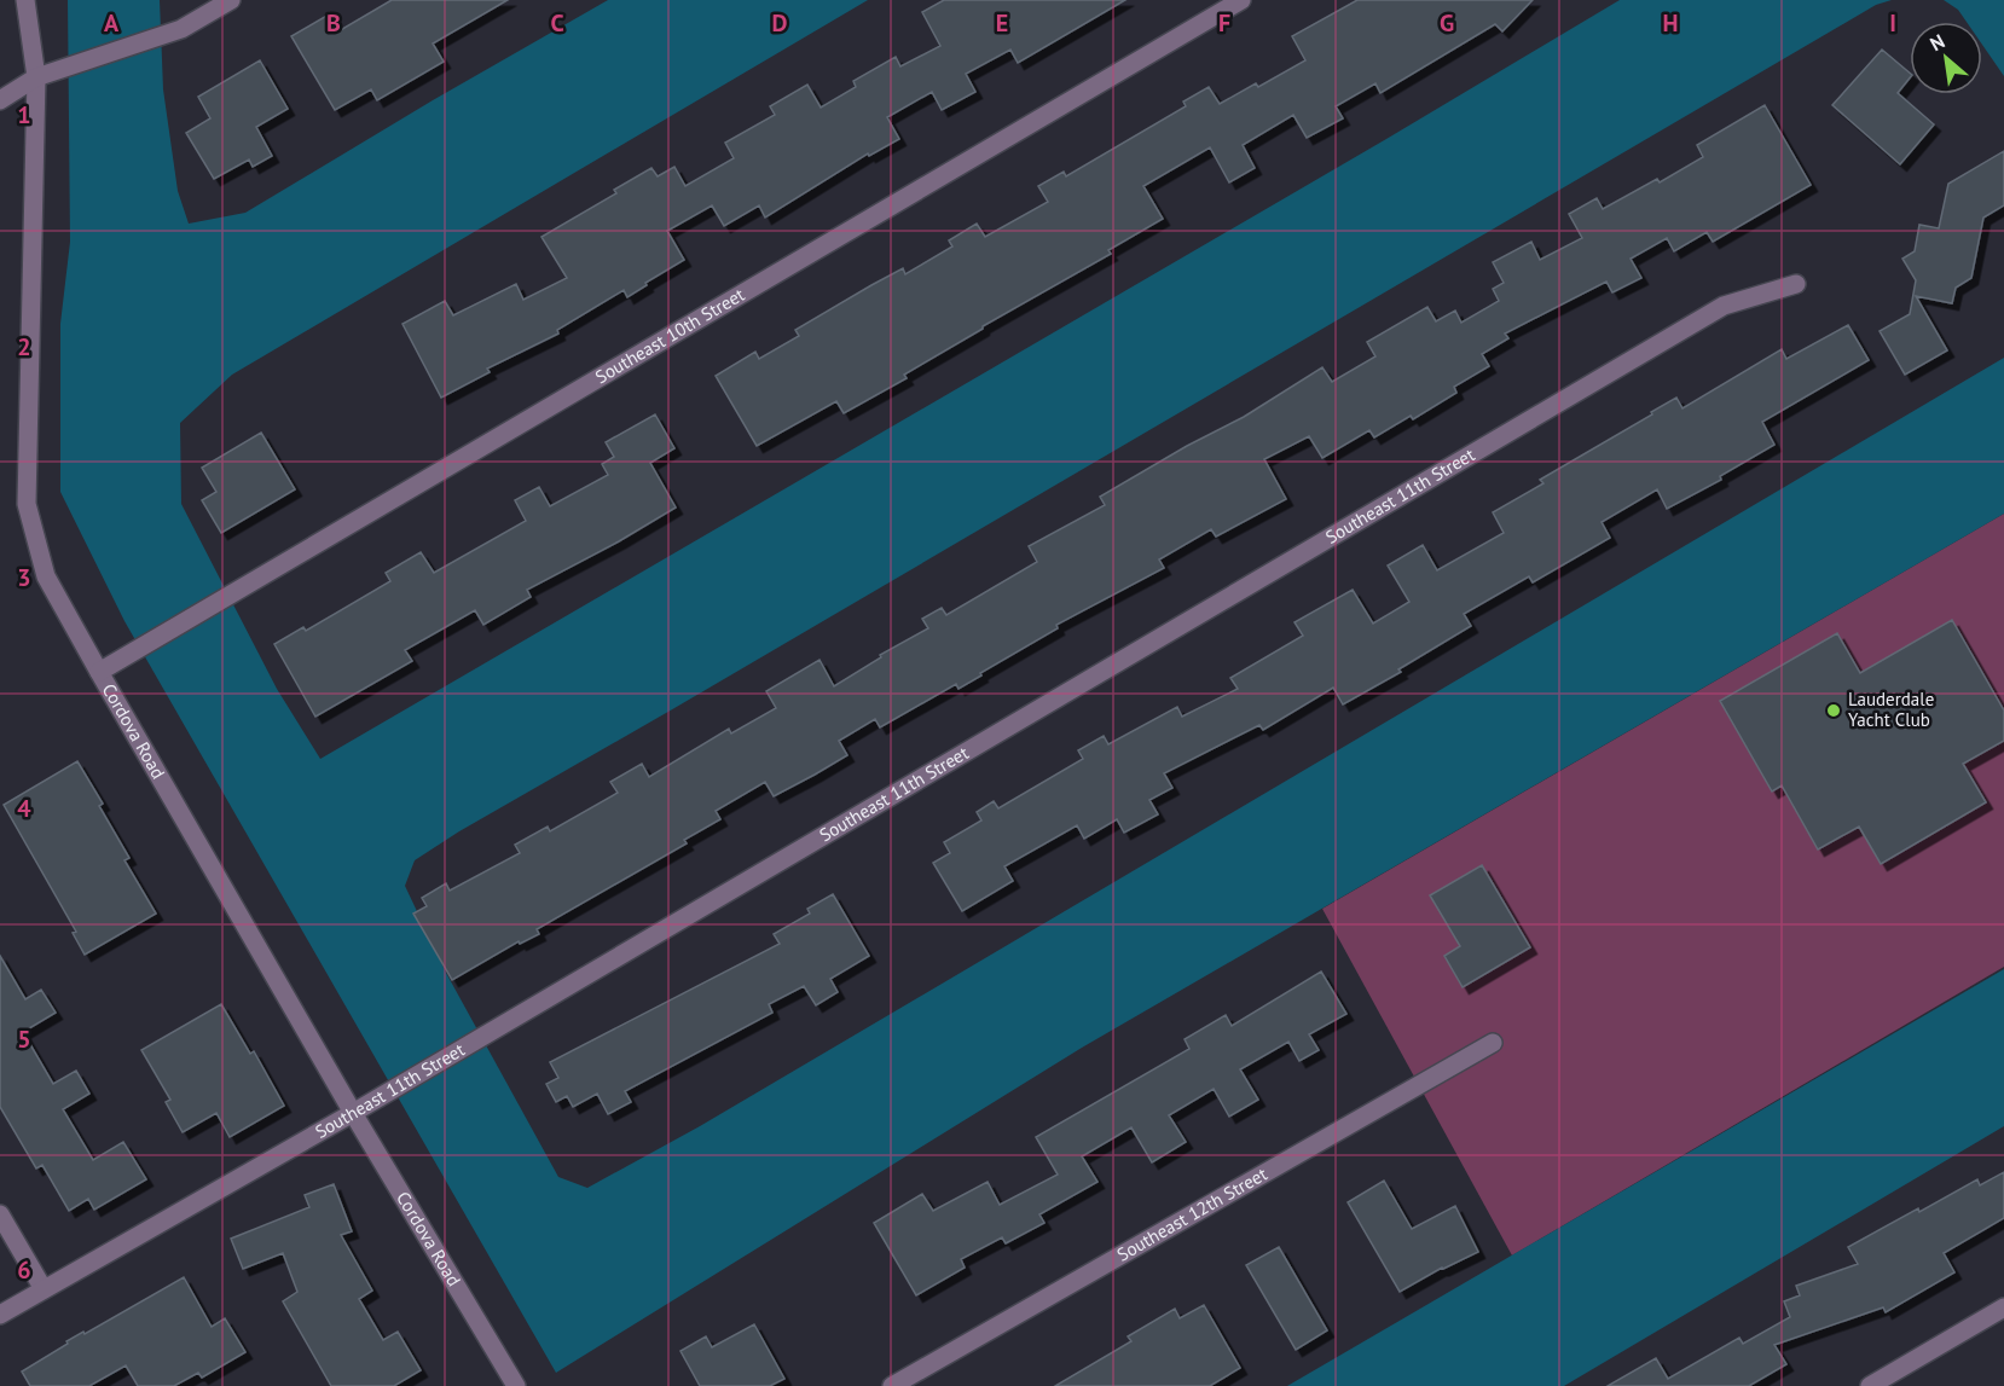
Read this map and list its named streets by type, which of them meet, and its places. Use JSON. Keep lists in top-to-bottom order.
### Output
{
  "streets": {
    "street": [
      "Southeast 10th Street",
      "Southeast 11th Street",
      "Cordova Road",
      "Southeast 12th Street"
    ]
  },
  "crossings": [
    ["Southeast 10th Street", "Cordova Road"],
    ["Southeast 11th Street", "Cordova Road"]
  ],
  "places": ["Lauderdale Yacht Club"],
  "north": "top left",
  "grid": {
    "columns": [
      "A",
      "B",
      "C",
      "D",
      "E",
      "F",
      "G",
      "H",
      "I"
    ],
    "rows": [
      "1",
      "2",
      "3",
      "4",
      "5",
      "6"
    ]
  }
}
